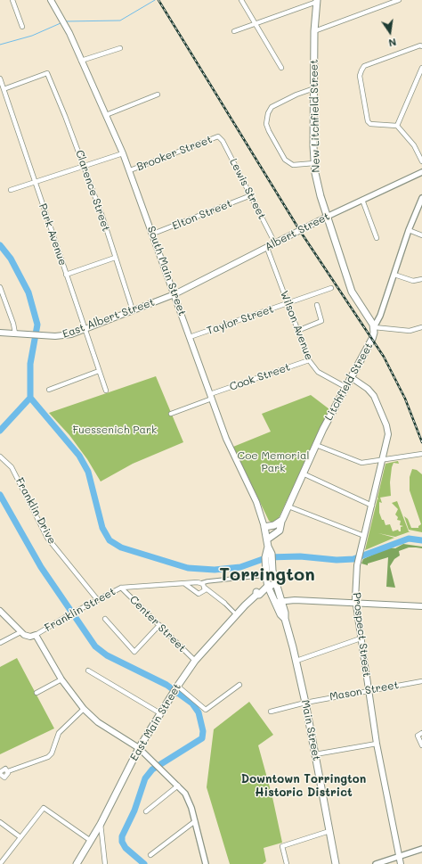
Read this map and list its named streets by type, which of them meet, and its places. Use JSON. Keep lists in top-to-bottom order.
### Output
{
  "streets": {
    "main road": [
      "New Litchfield Street",
      "Albert Street",
      "South Main Street",
      "East Albert Street",
      "Litchfield Street",
      "Franklin Street",
      "Prospect Street",
      "East Main Street",
      "Main Street"
    ],
    "street": [
      "Brooker Street",
      "Lewis Street",
      "Clarence Street",
      "Elton Street",
      "Park Avenue",
      "Taylor Street",
      "Wilson Avenue",
      "Cook Street",
      "Franklin Drive",
      "Center Street",
      "Mason Street"
    ]
  },
  "crossings": [
    ["New Litchfield Street", "Albert Street"],
    ["New Litchfield Street", "Litchfield Street"],
    ["Brooker Street", "Lewis Street"],
    ["Brooker Street", "South Main Street"],
    ["Lewis Street", "Elton Street"],
    ["Lewis Street", "Albert Street"],
    ["Clarence Street", "Park Avenue"],
    ["Clarence Street", "East Albert Street"],
    ["Elton Street", "South Main Street"],
    ["Albert Street", "South Main Street"],
    ["Albert Street", "East Albert Street"],
    ["Albert Street", "Wilson Avenue"],
    ["Park Avenue", "East Albert Street"],
    ["South Main Street", "East Albert Street"],
    ["South Main Street", "Taylor Street"],
    ["South Main Street", "Cook Street"],
    ["South Main Street", "Litchfield Street"],
    ["South Main Street", "Main Street"],
    ["Taylor Street", "Wilson Avenue"],
    ["Wilson Avenue", "Cook Street"],
    ["Wilson Avenue", "Litchfield Street"],
    ["Litchfield Street", "Prospect Street"],
    ["Franklin Drive", "Franklin Street"],
    ["Franklin Street", "Center Street"],
    ["Franklin Street", "Main Street"],
    ["Center Street", "East Main Street"],
    ["Prospect Street", "Mason Street"],
    ["Mason Street", "Main Street"],
    ["East Main Street", "Main Street"]
  ],
  "districts": ["Torrington", "Downtown Torrington Historic District"],
  "parks": ["Fuessenich Park", "Coe Memorial Park"],
  "north": "bottom"
}
